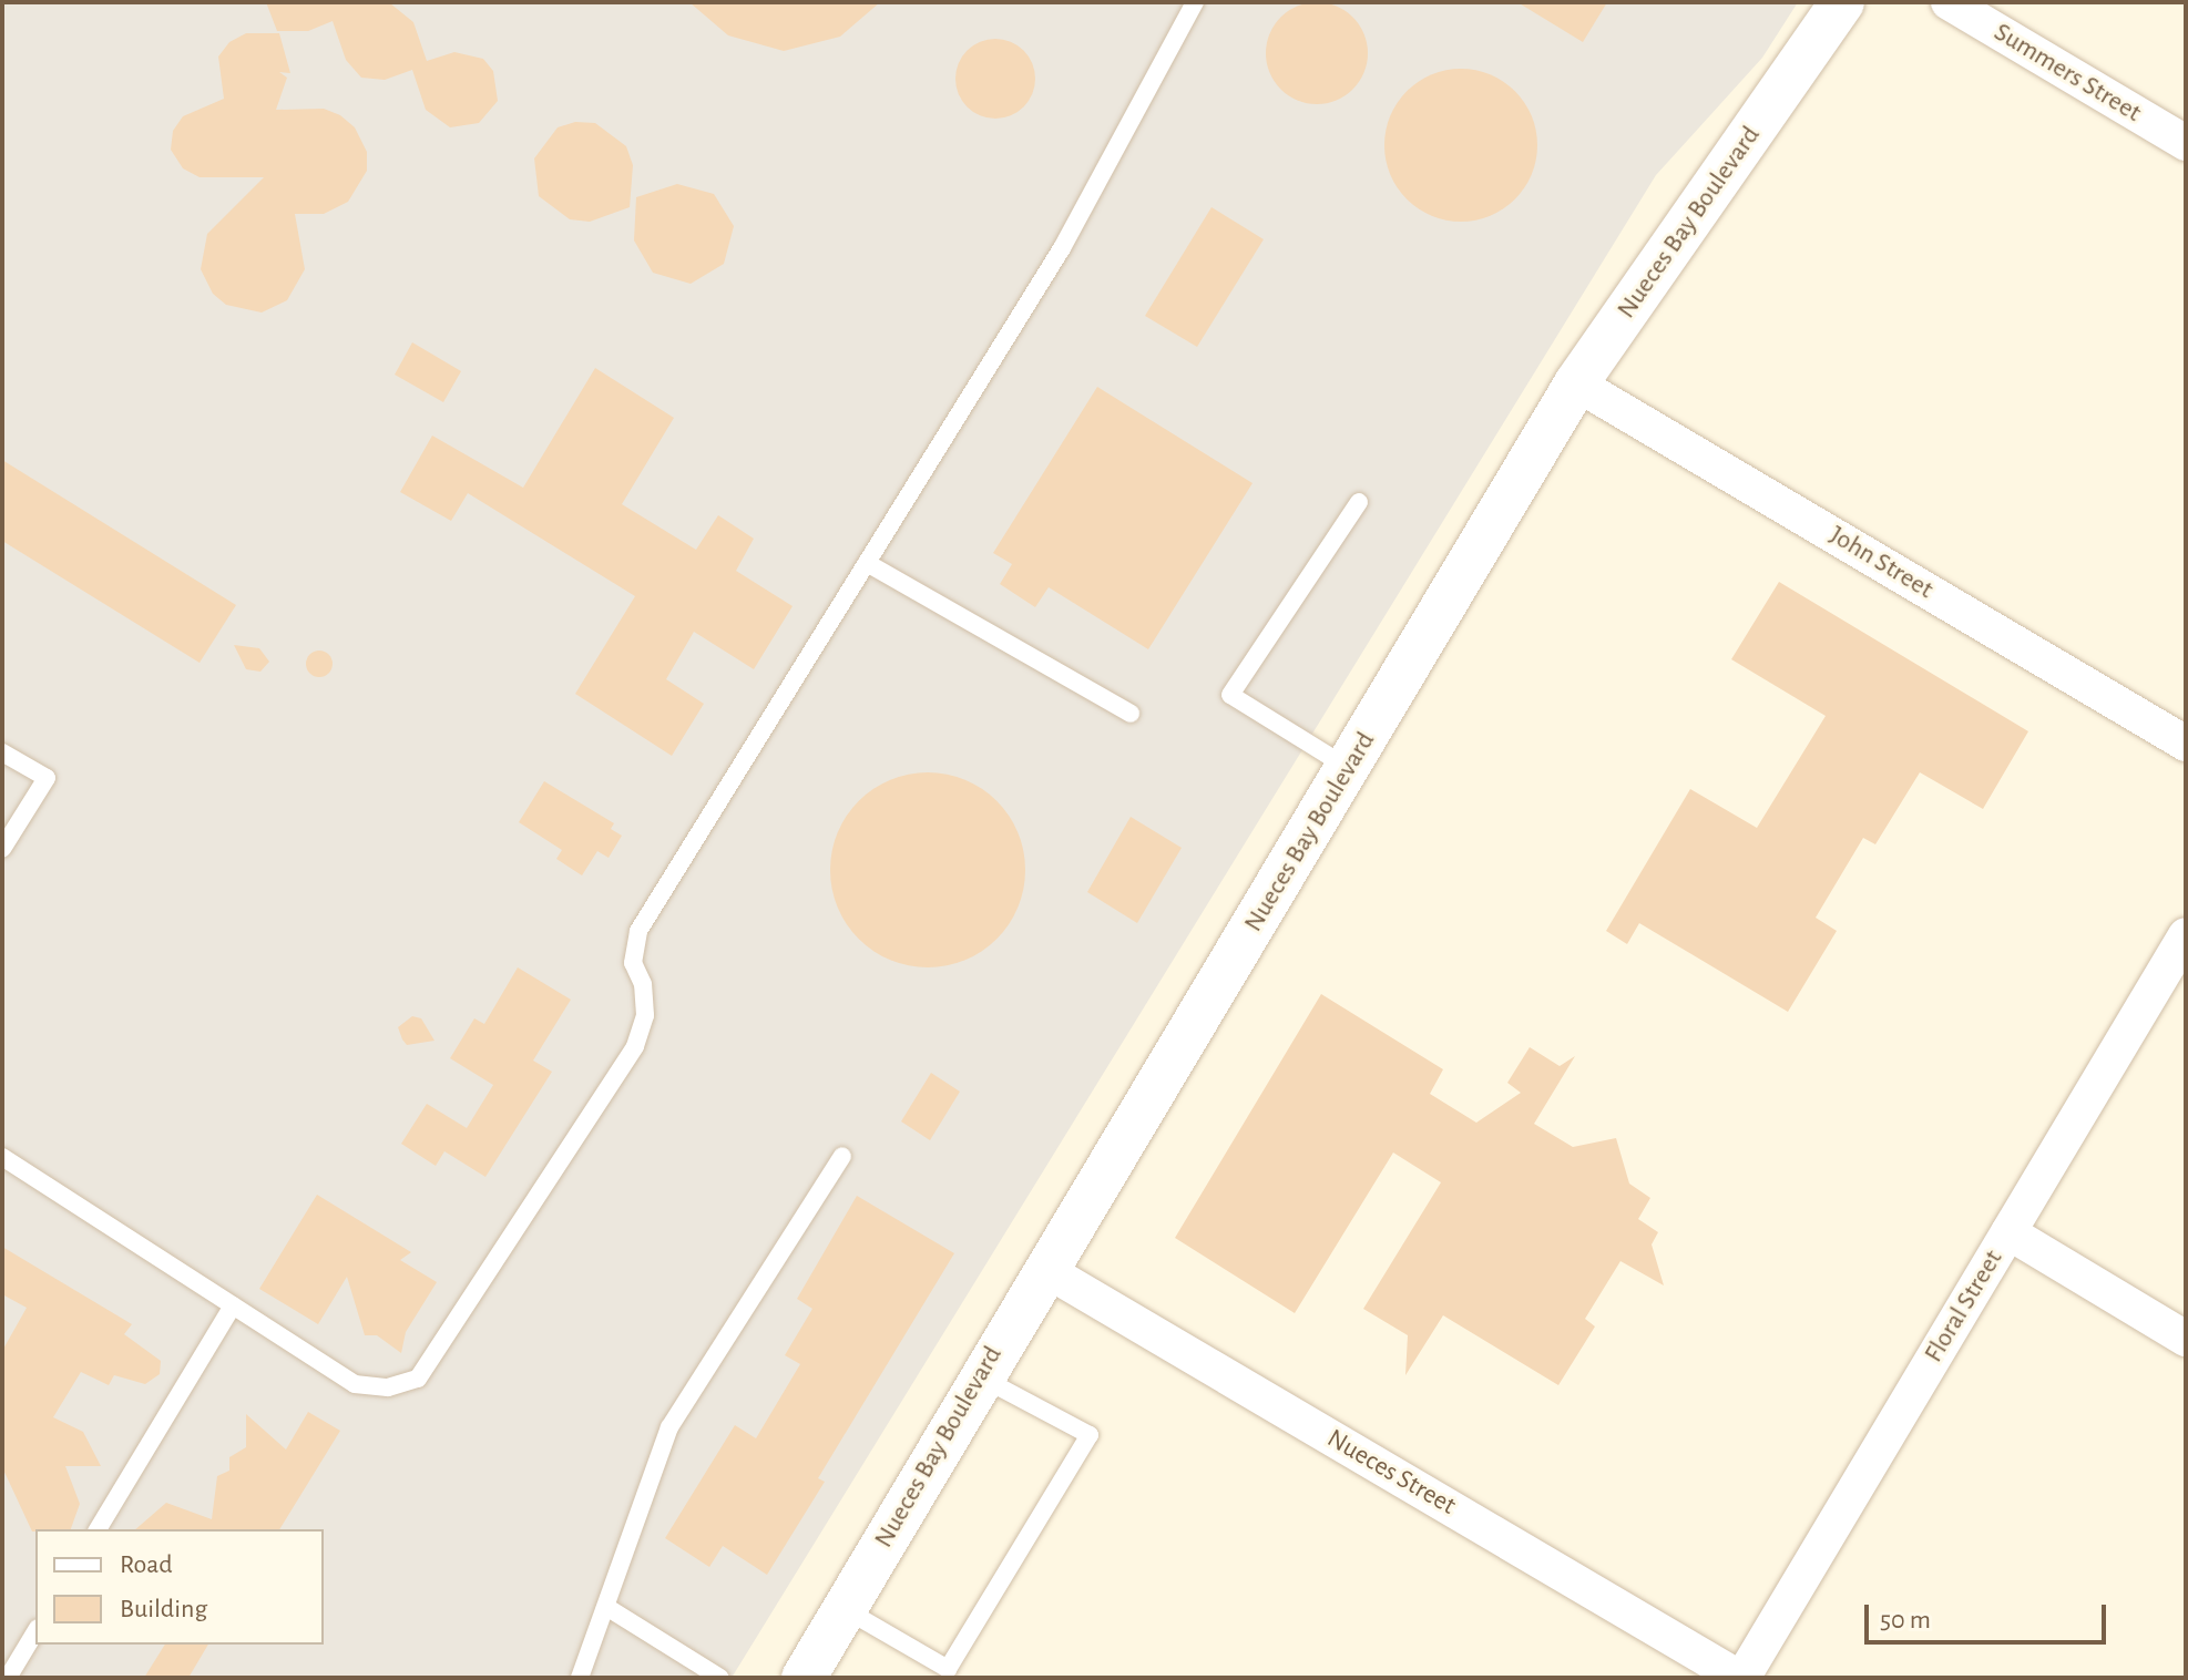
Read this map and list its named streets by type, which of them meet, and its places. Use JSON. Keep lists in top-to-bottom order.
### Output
{
  "streets": {
    "street": [
      "Summers Street",
      "Nueces Bay Boulevard",
      "John Street",
      "Floral Street",
      "Nueces Street"
    ]
  },
  "crossings": [
    ["Nueces Bay Boulevard", "John Street"],
    ["Nueces Bay Boulevard", "Nueces Street"],
    ["Floral Street", "Nueces Street"]
  ],
  "legend": ["Road", "Building"],
  "scale_bar": "50 m"
}
